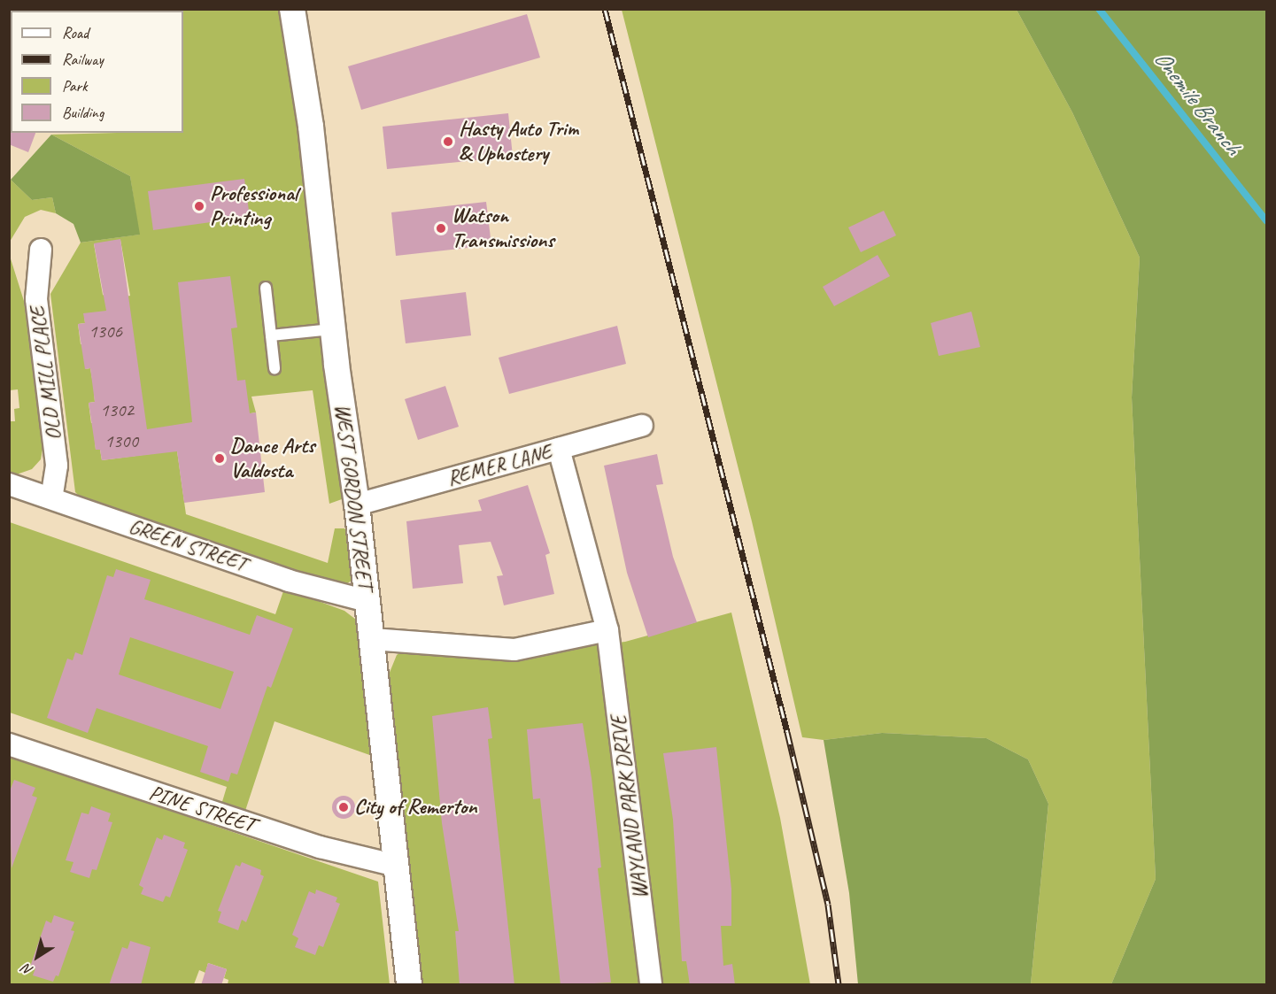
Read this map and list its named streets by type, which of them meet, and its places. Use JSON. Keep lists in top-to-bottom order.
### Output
{
  "streets": {
    "street": [
      "OLD MILL PLACE",
      "REMER LANE",
      "WEST GORDON STREET",
      "GREEN STREET",
      "WAYLAND PARK DRIVE",
      "PINE STREET"
    ]
  },
  "crossings": [
    ["OLD MILL PLACE", "GREEN STREET"],
    ["REMER LANE", "WEST GORDON STREET"],
    ["REMER LANE", "WAYLAND PARK DRIVE"],
    ["WEST GORDON STREET", "GREEN STREET"],
    ["WEST GORDON STREET", "PINE STREET"]
  ],
  "water": ["Onemile Branch"],
  "places": [
    "Hasty Auto Trim & Uphostery",
    "Professional Printing",
    "Watson Transmissions",
    "Dance Arts Valdosta",
    "City of Remerton"
  ],
  "house_numbers": ["1306", "1302", "1300"],
  "legend": [
    "Road",
    "Railway",
    "Park",
    "Building"
  ],
  "north": "bottom left"
}
